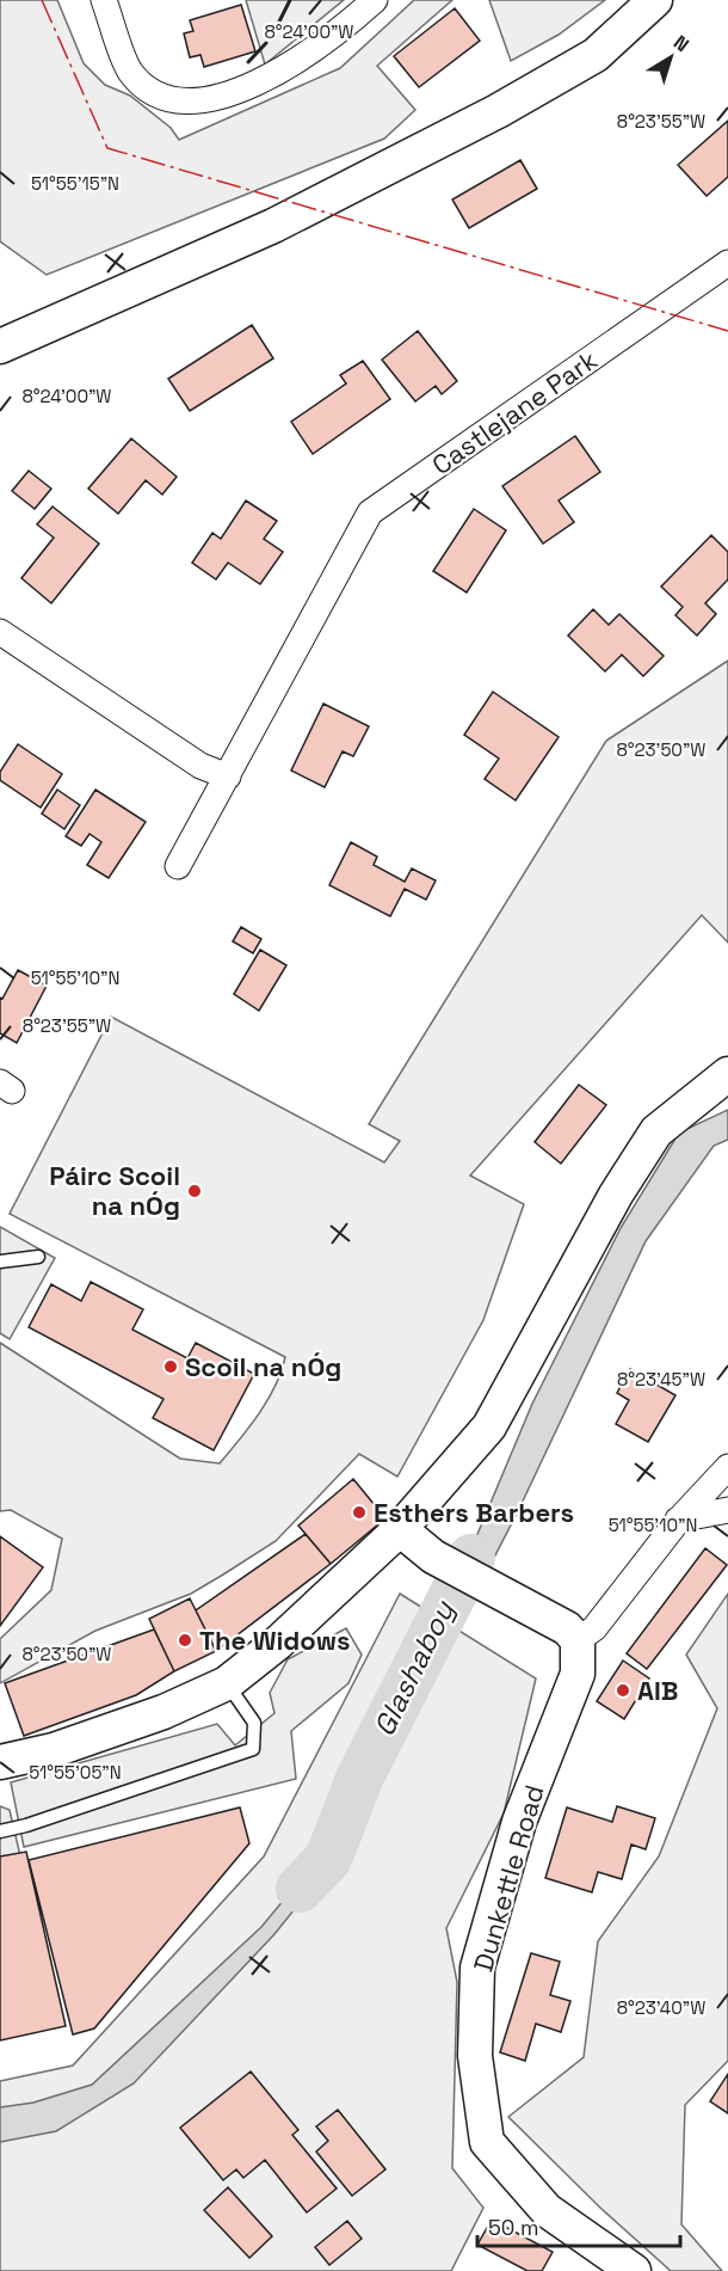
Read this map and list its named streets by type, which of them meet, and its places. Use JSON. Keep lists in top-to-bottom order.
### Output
{
  "streets": {
    "street": ["Castlejane Park", "Dunkettle Road"]
  },
  "water": ["Glashaboy"],
  "places": [
    "Páirc Scoil na nÓg",
    "Scoil na nÓg",
    "Esthers Barbers",
    "The Widows",
    "AIB"
  ],
  "scale_bar": "50 m",
  "north": "top right",
  "coordinates": [
    "8°24'00\"W",
    "8°23'55\"W",
    "51°55'15\"N",
    "8°23'50\"W",
    "51°55'10\"N",
    "8°23'45\"W",
    "51°55'05\"N",
    "8°23'40\"W"
  ]
}
